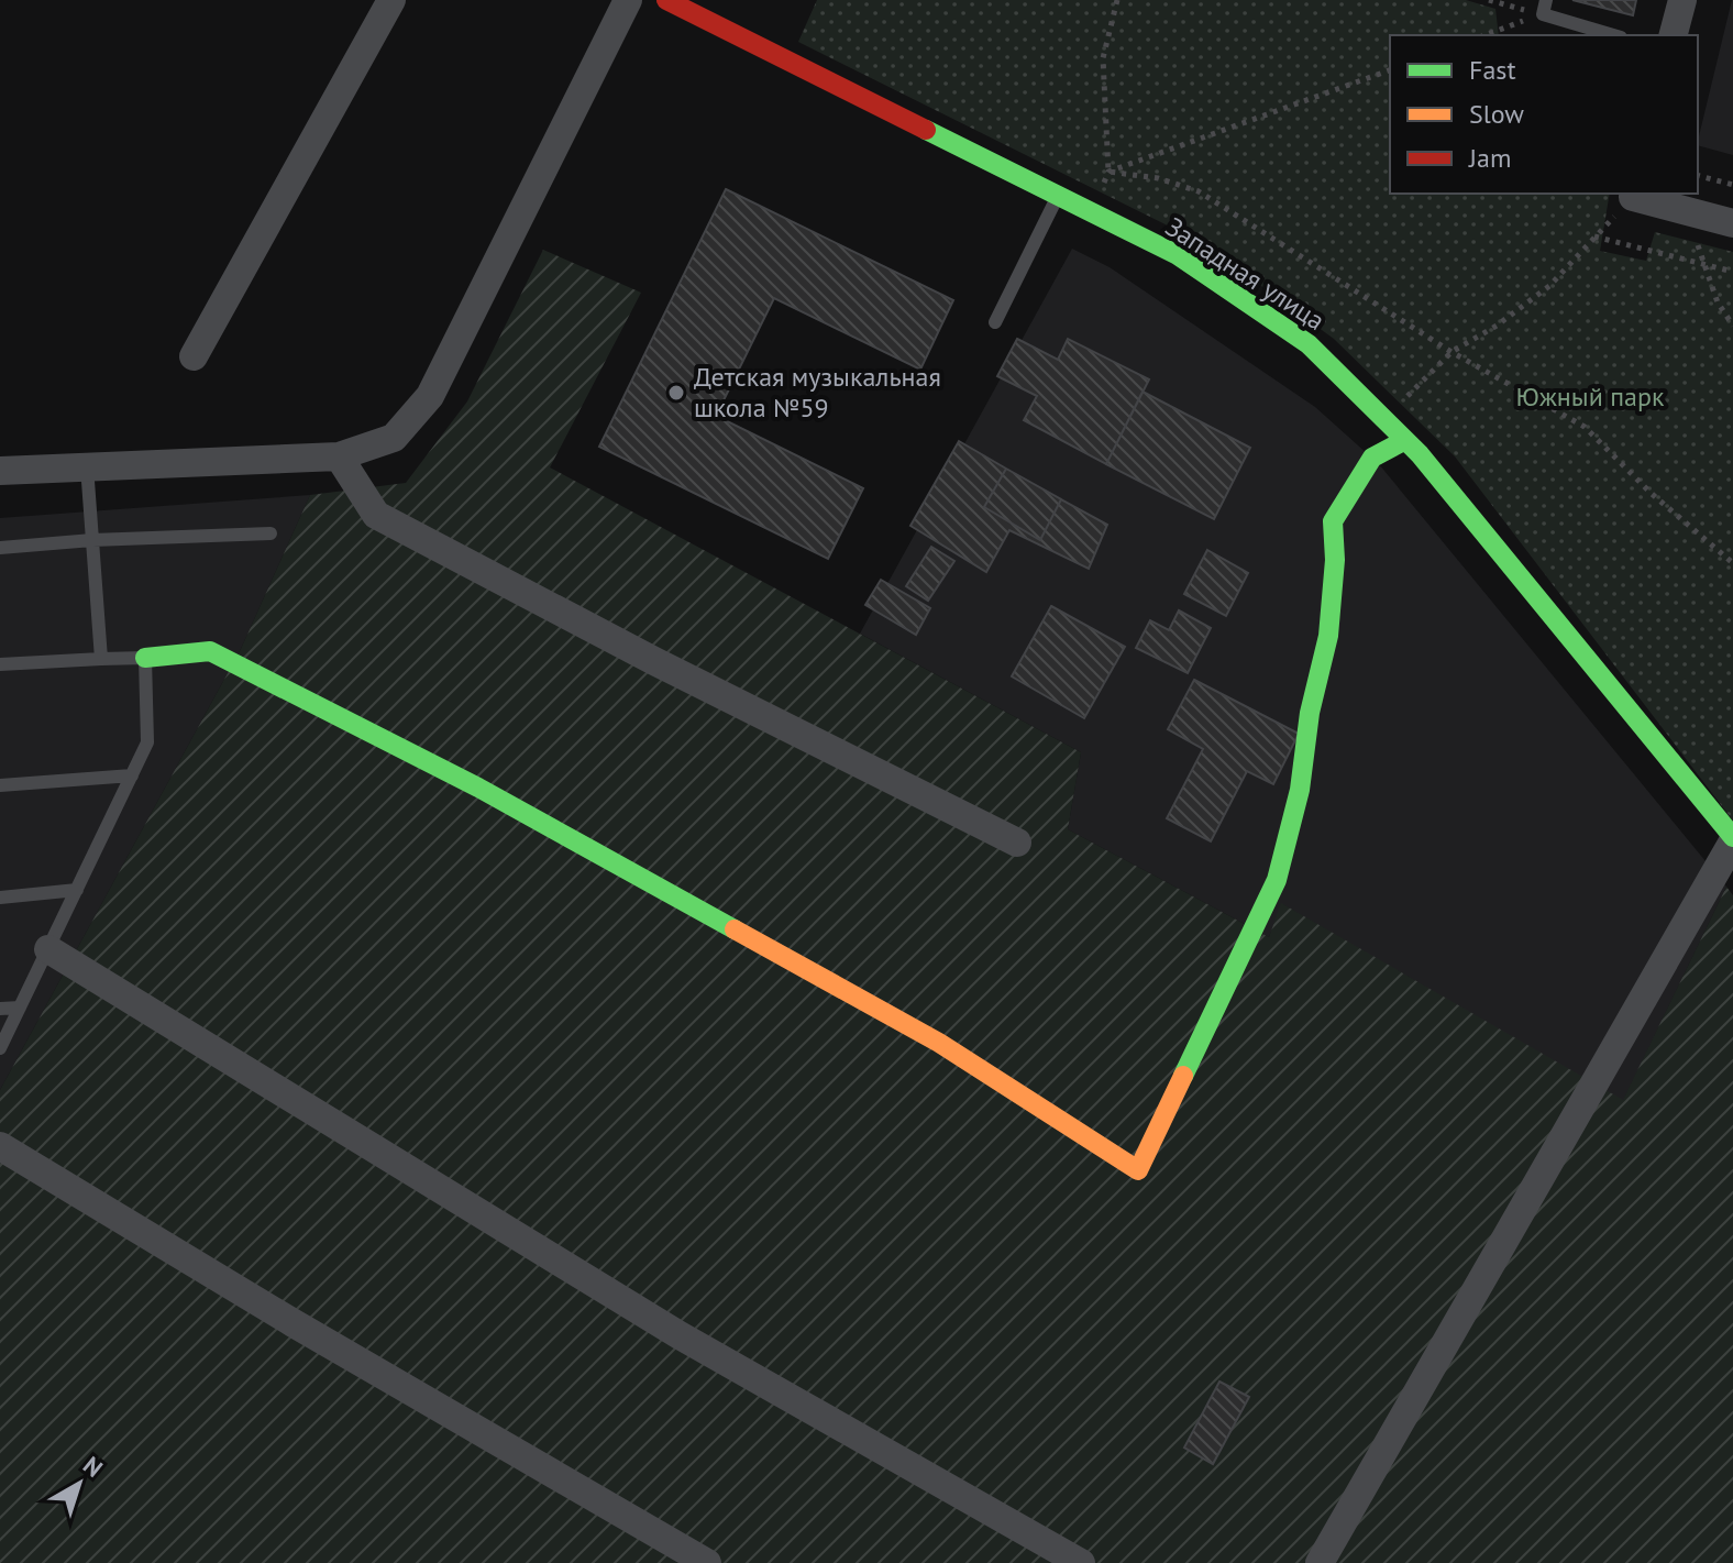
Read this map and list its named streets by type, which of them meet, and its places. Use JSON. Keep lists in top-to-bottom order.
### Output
{
  "streets": {
    "street": ["Западная улица"]
  },
  "parks": ["Южный парк"],
  "places": ["Детская музыкальная школа №59"],
  "legend": ["Fast", "Slow", "Jam"],
  "north": "top right"
}
